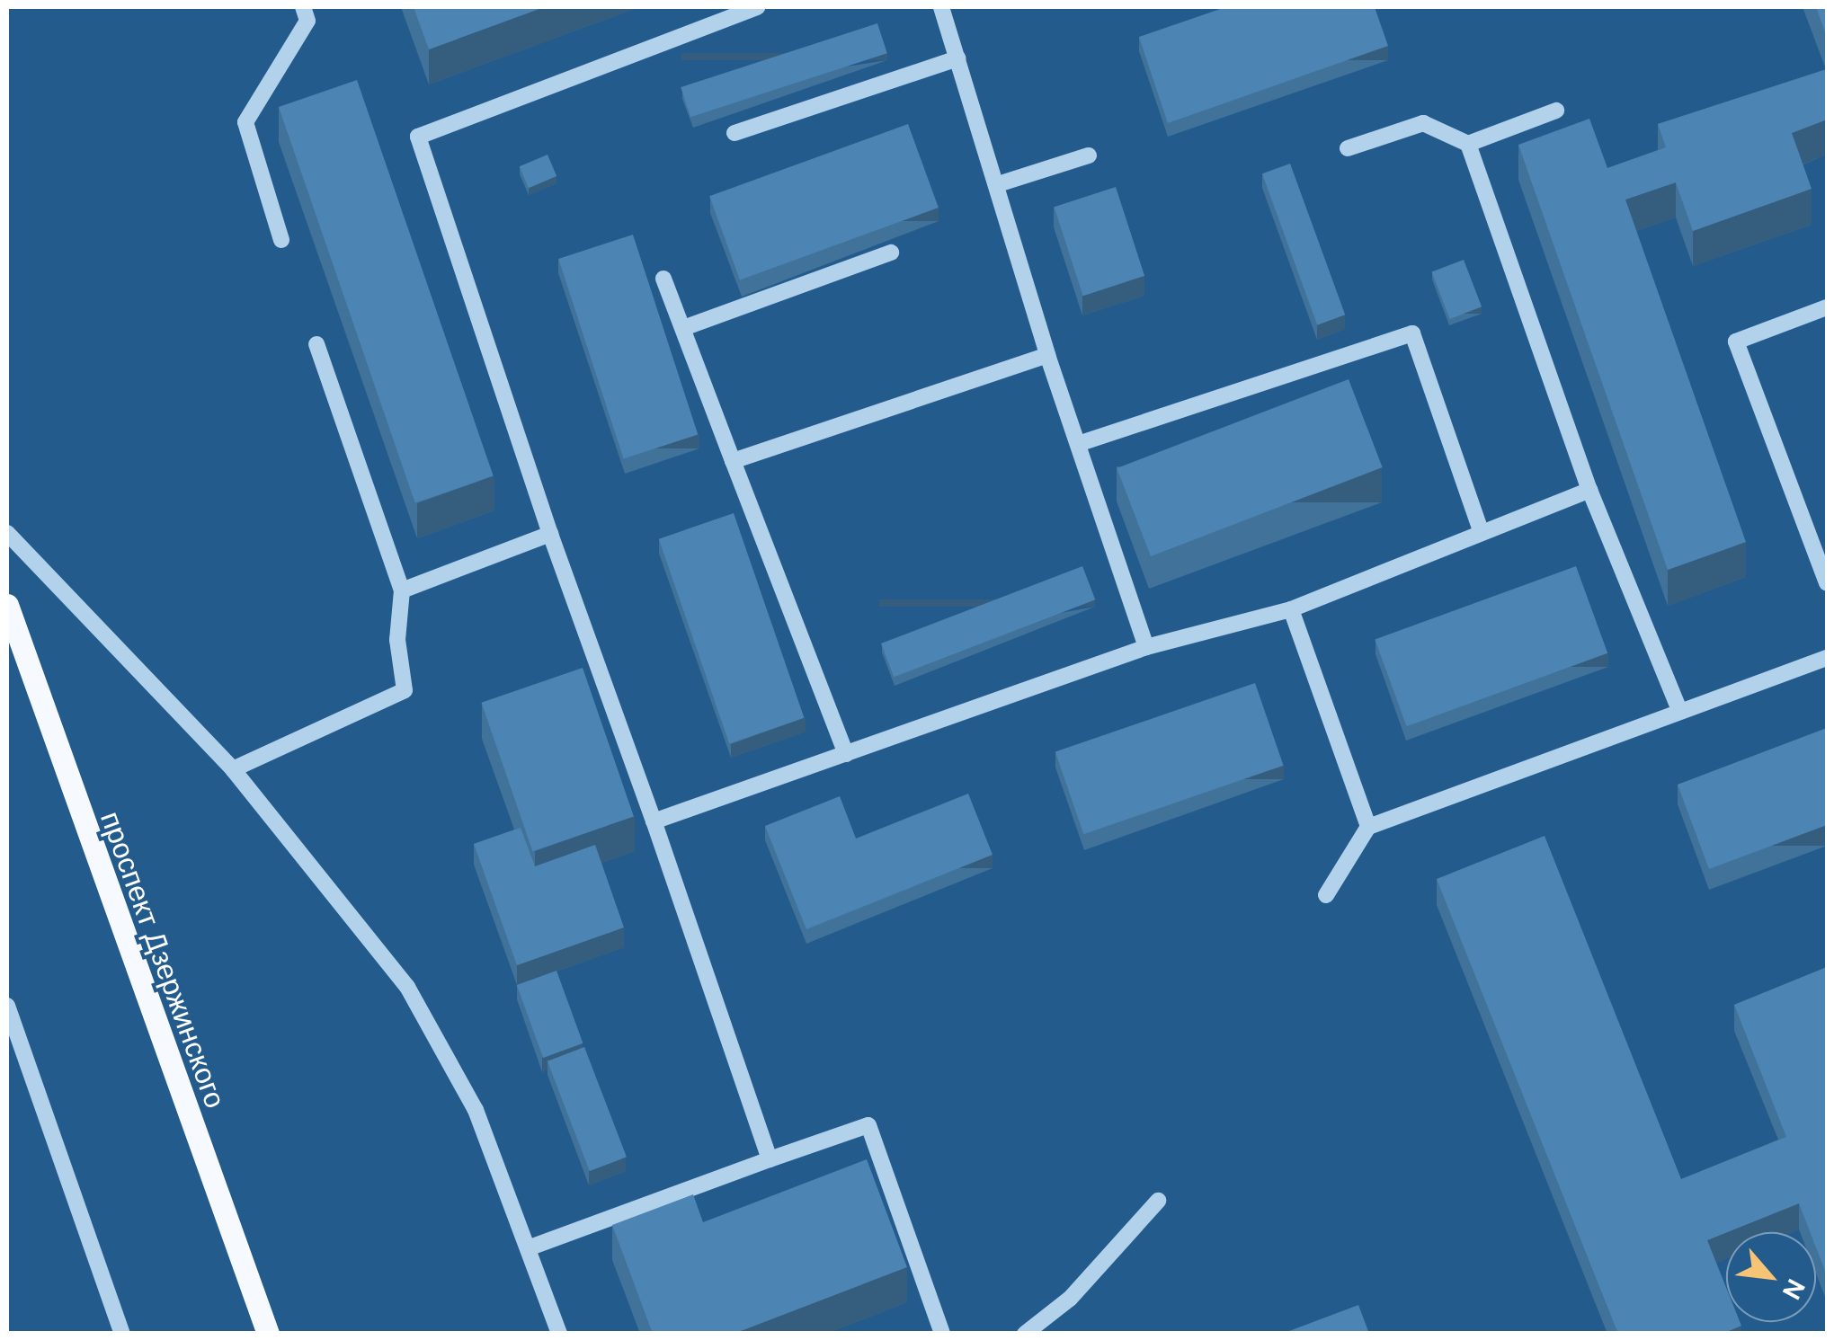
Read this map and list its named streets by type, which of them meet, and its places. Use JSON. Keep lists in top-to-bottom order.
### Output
{
  "streets": {
    "main road": ["проспект Дзержинского"]
  },
  "north": "bottom right"
}
